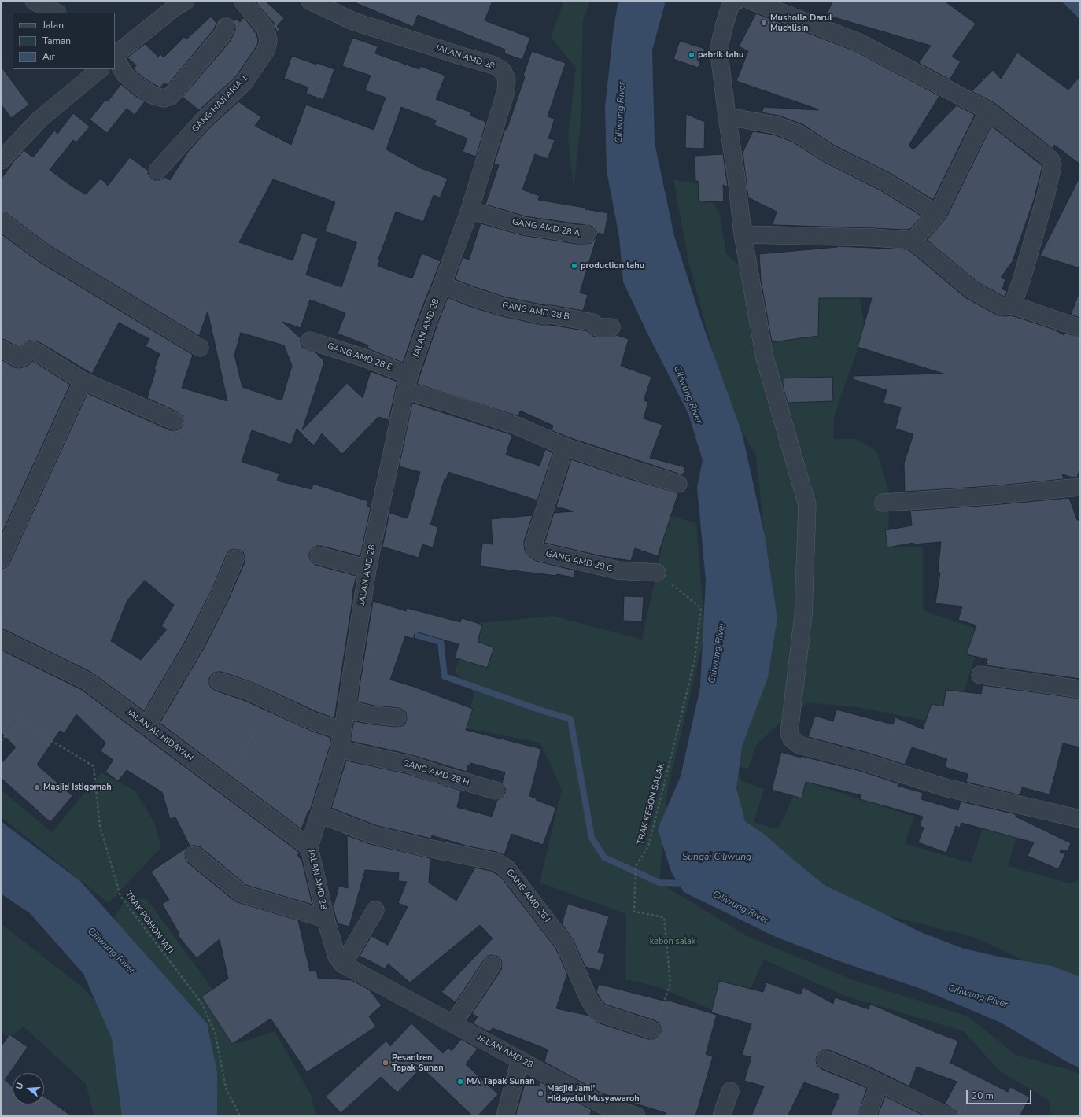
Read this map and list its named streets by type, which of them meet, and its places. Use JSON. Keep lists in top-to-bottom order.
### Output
{
  "streets": {
    "street": [
      "JALAN AMD 28",
      "GANG HAJI ARIA 1",
      "GANG AMD 28 A",
      "GANG AMD 28 B",
      "GANG AMD 28 E",
      "GANG AMD 28 C",
      "JALAN AL HIDAYAH",
      "GANG AMD 28 H",
      "GANG AMD 28 I"
    ],
    "path": ["TRAK KEBON SALAK", "TRAK POHON JATI"]
  },
  "crossings": [
    ["JALAN AMD 28", "GANG AMD 28 A"],
    ["JALAN AMD 28", "GANG AMD 28 B"],
    ["JALAN AMD 28", "GANG AMD 28 E"],
    ["JALAN AMD 28", "JALAN AL HIDAYAH"],
    ["JALAN AMD 28", "GANG AMD 28 H"],
    ["JALAN AMD 28", "GANG AMD 28 I"],
    ["GANG AMD 28 C", "TRAK KEBON SALAK"],
    ["TRAK KEBON SALAK", "GANG AMD 28 I"]
  ],
  "water": ["Ciliwung River", "Sungai Ciliwung"],
  "parks": ["kebon salak"],
  "places": [
    "Musholla Darul Muchlisin",
    "pabrik tahu",
    "production tahu",
    "Masjid Istiqomah",
    "Pesantren Tapak Sunan",
    "MA Tapak Sunan",
    "Masjid Jami' Hidayatul Musyawaroh"
  ],
  "legend": ["Jalan", "Taman", "Air"],
  "scale_bar": "20 m",
  "north": "left"
}
